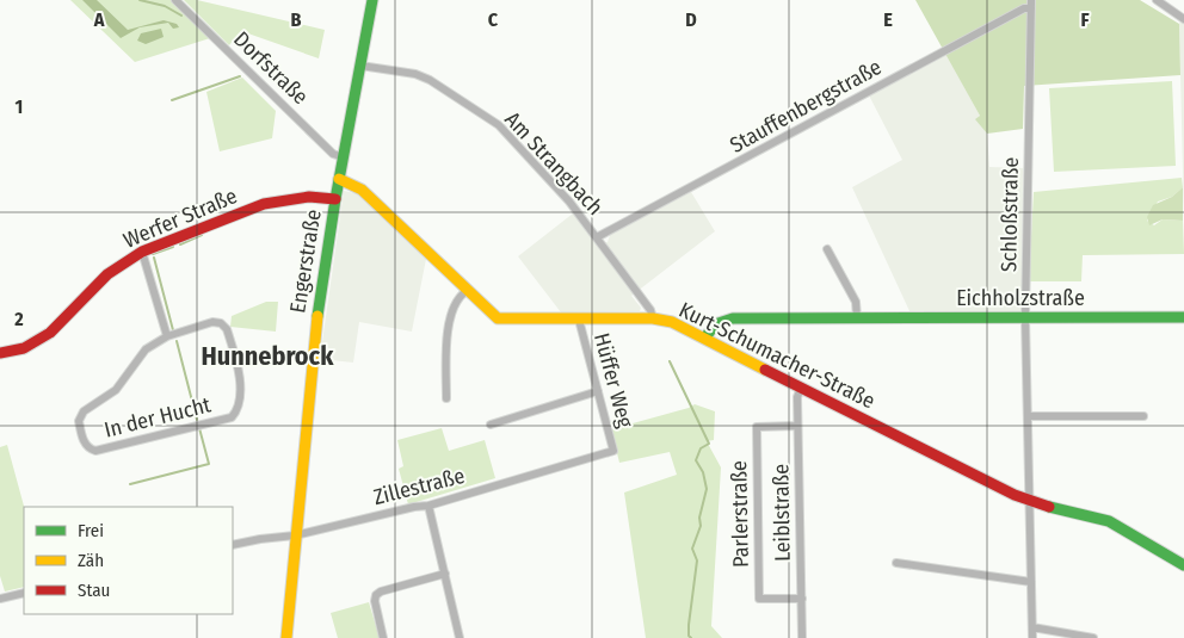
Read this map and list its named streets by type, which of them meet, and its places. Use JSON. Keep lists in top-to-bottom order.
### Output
{
  "streets": {
    "street": [
      "Dorfstraße",
      "Stauffenbergstraße",
      "Am Strangbach",
      "Schloßstraße",
      "Werfer Straße",
      "Engerstraße",
      "Eichholzstraße",
      "Kurt-Schumacher-Straße",
      "Hüffer Weg",
      "In der Hucht",
      "Zillestraße",
      "Leiblstraße",
      "Parlerstraße"
    ]
  },
  "crossings": [
    ["Dorfstraße", "Engerstraße"],
    ["Stauffenbergstraße", "Am Strangbach"],
    ["Stauffenbergstraße", "Schloßstraße"],
    ["Am Strangbach", "Engerstraße"],
    ["Am Strangbach", "Kurt-Schumacher-Straße"],
    ["Schloßstraße", "Eichholzstraße"],
    ["Schloßstraße", "Kurt-Schumacher-Straße"],
    ["Werfer Straße", "Engerstraße"],
    ["Engerstraße", "Kurt-Schumacher-Straße"],
    ["Engerstraße", "Zillestraße"],
    ["Eichholzstraße", "Kurt-Schumacher-Straße"],
    ["Kurt-Schumacher-Straße", "Hüffer Weg"],
    ["Kurt-Schumacher-Straße", "Leiblstraße"],
    ["Hüffer Weg", "Zillestraße"],
    ["Leiblstraße", "Parlerstraße"]
  ],
  "districts": ["Hunnebrock"],
  "legend": ["Frei", "Zäh", "Stau"],
  "grid": {
    "columns": [
      "A",
      "B",
      "C",
      "D",
      "E",
      "F"
    ],
    "rows": ["1", "2"]
  }
}
